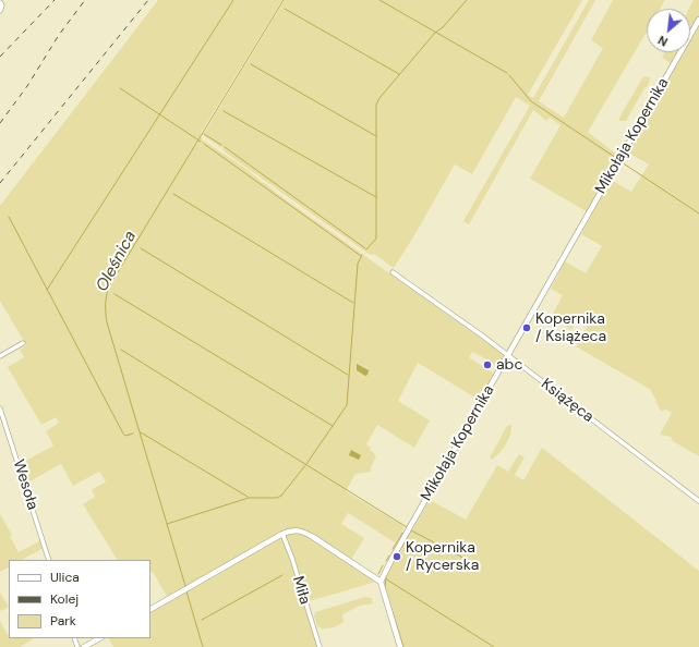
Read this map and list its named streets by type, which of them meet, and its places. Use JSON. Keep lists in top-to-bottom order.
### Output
{
  "streets": {
    "street": [
      "Mikołaja Kopernika",
      "Książęca",
      "Wesoła",
      "Miła"
    ]
  },
  "crossings": [
    ["Mikołaja Kopernika", "Książęca"]
  ],
  "water": ["Oleśnica"],
  "places": ["Kopernika / Książeca", "abc", "Kopernika / Rycerska"],
  "legend": ["Ulica", "Kolej", "Park"],
  "north": "bottom left"
}
